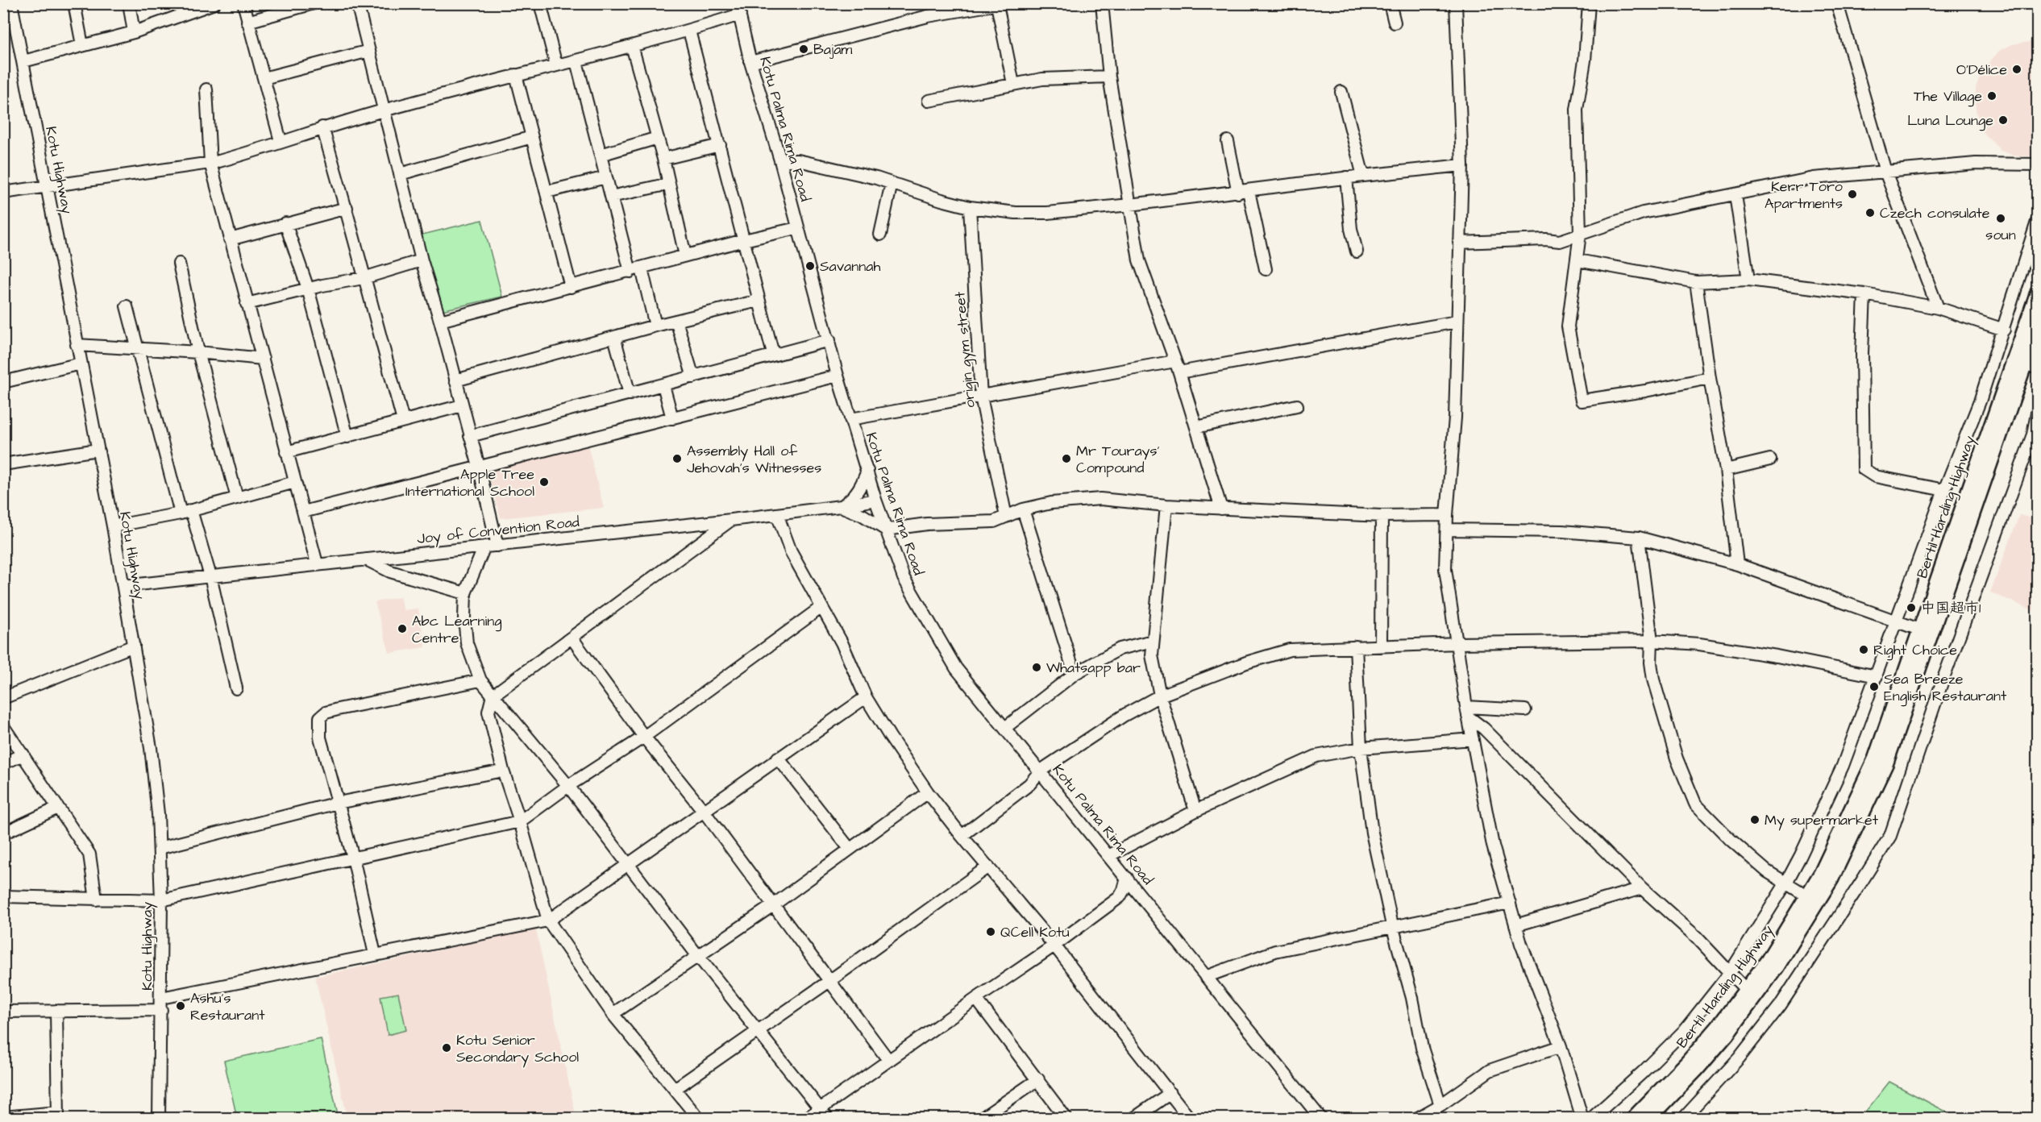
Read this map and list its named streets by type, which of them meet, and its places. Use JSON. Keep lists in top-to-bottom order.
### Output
{
  "streets": {
    "main road": ["Bertil Harding Highway"],
    "street": [
      "Kotu Palma Rima Road",
      "Kotu Highway",
      "origin gym street",
      "Joy of Convention Road"
    ]
  },
  "crossings": [
    ["Kotu Palma Rima Road", "Joy of Convention Road"],
    ["Kotu Highway", "Joy of Convention Road"]
  ],
  "places": [
    "Bajam",
    "O'Délice",
    "The Village",
    "Luna Lounge",
    "Kerr Toro Apartments",
    "Czech consulate",
    "soun",
    "Savannah",
    "Assembly Hall of Jehovah's Witnesses",
    "Mr Tourays' Compound",
    "Apple Tree International School",
    "中国超市1",
    "Abc Learning Centre",
    "Right Choice",
    "Whatsapp bar",
    "Sea Breeze English Restaurant",
    "My supermarket",
    "QCell Kotu",
    "Ashu's Restaurant",
    "Kotu Senior Secondary School"
  ]
}
